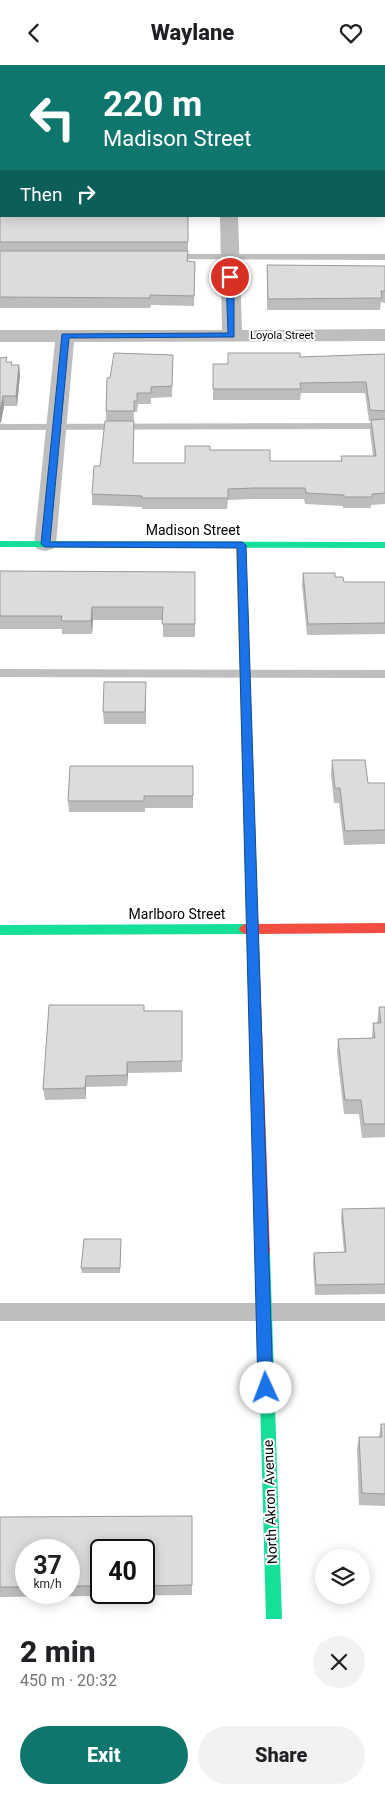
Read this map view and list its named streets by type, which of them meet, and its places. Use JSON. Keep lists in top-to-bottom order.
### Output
{
  "streets": {
    "street": [
      "Loyola Street",
      "Madison Street",
      "Marlboro Street",
      "North Akron Avenue"
    ]
  },
  "crossings": [
    ["Madison Street", "North Akron Avenue"],
    ["Marlboro Street", "North Akron Avenue"]
  ],
  "page": {
    "header": "Waylane",
    "turn": ["220 m", "Madison Street"],
    "then": "Then",
    "speed": "37 km/h",
    "limit": "40",
    "heading": ["2 min", "450 m · 20:32"],
    "buttons": ["Exit", "Share"]
  }
}
